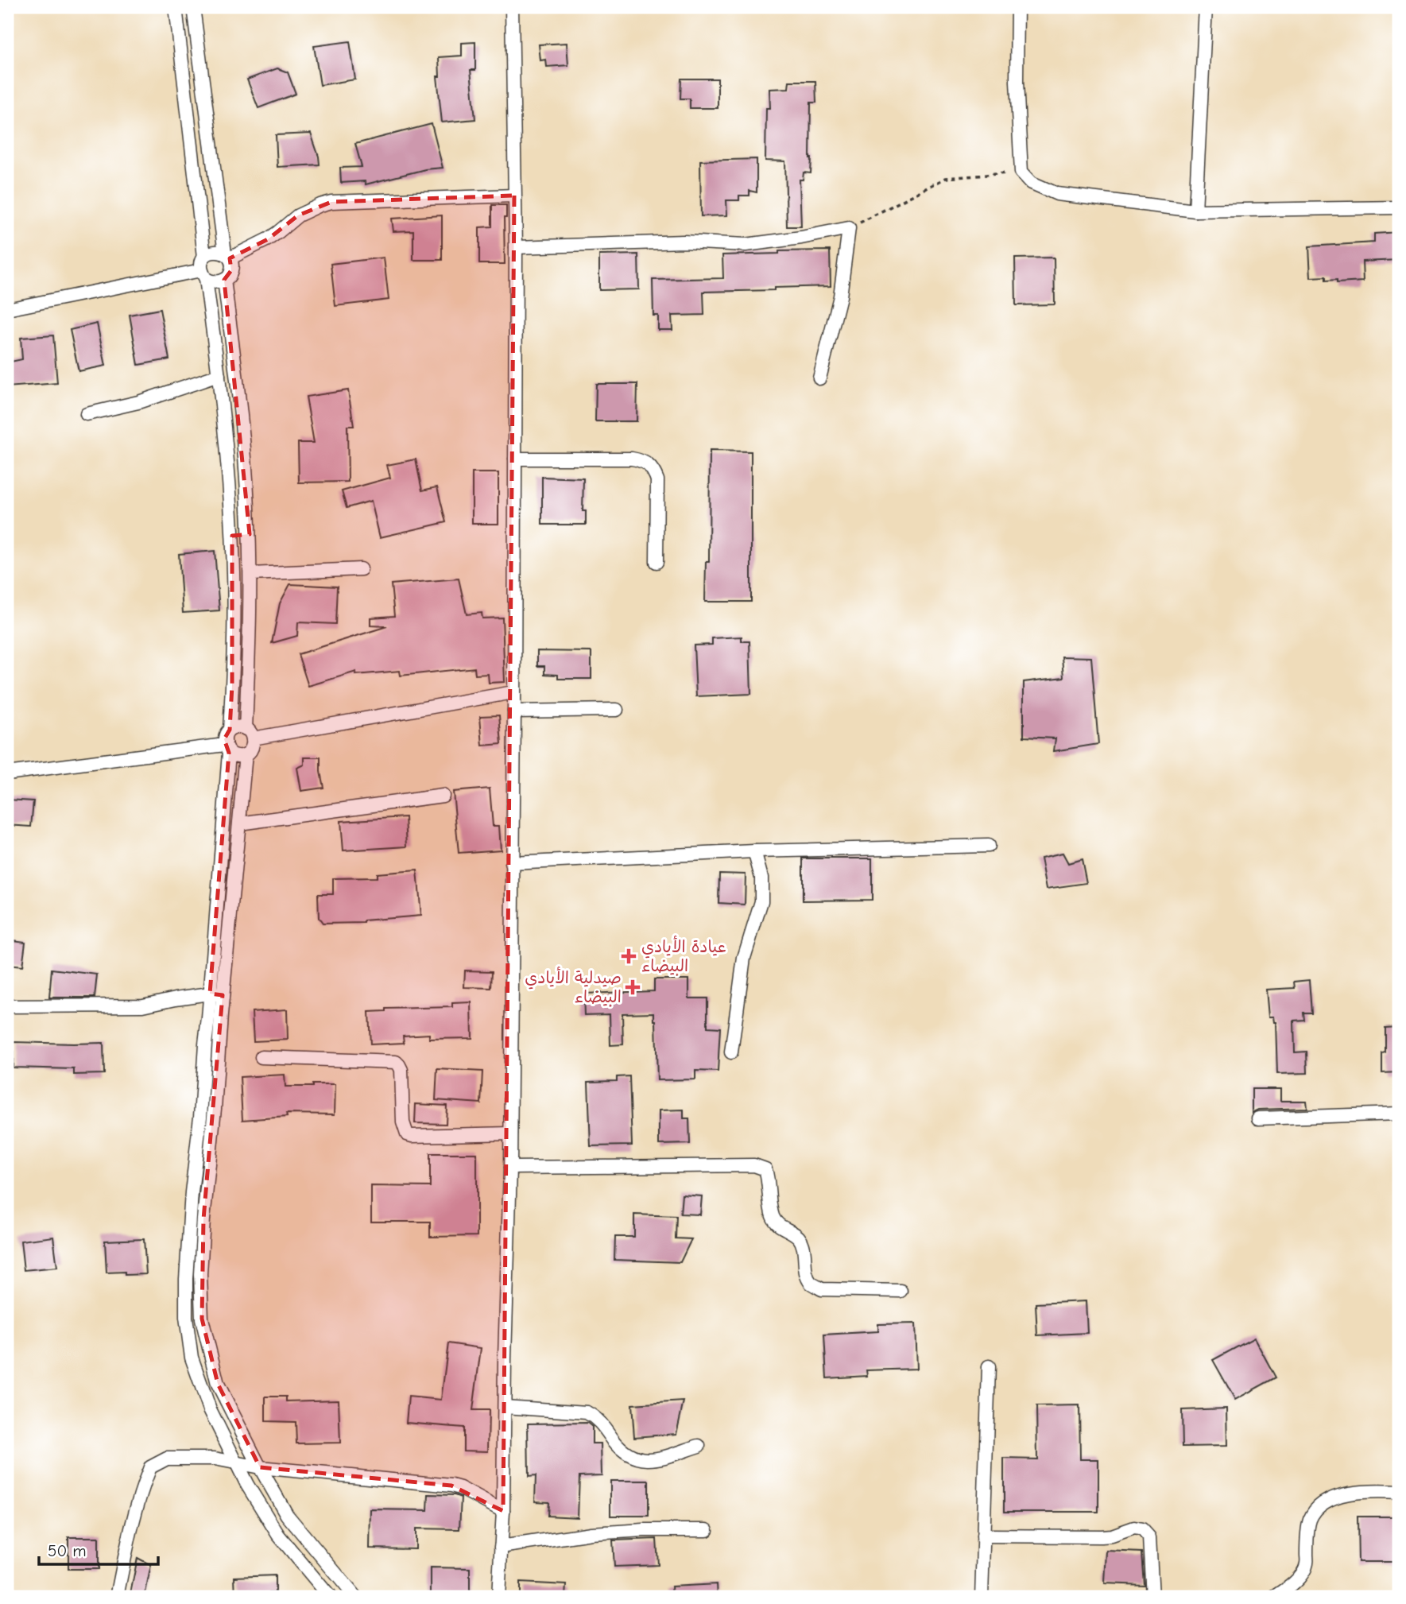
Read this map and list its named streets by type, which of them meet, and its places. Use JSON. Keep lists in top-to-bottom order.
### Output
{
  "places": {
    "health": ["عيادة الأيادي البيضاء", "صيدلية الأيادي البيضاء"]
  },
  "scale_bar": "50 m"
}
